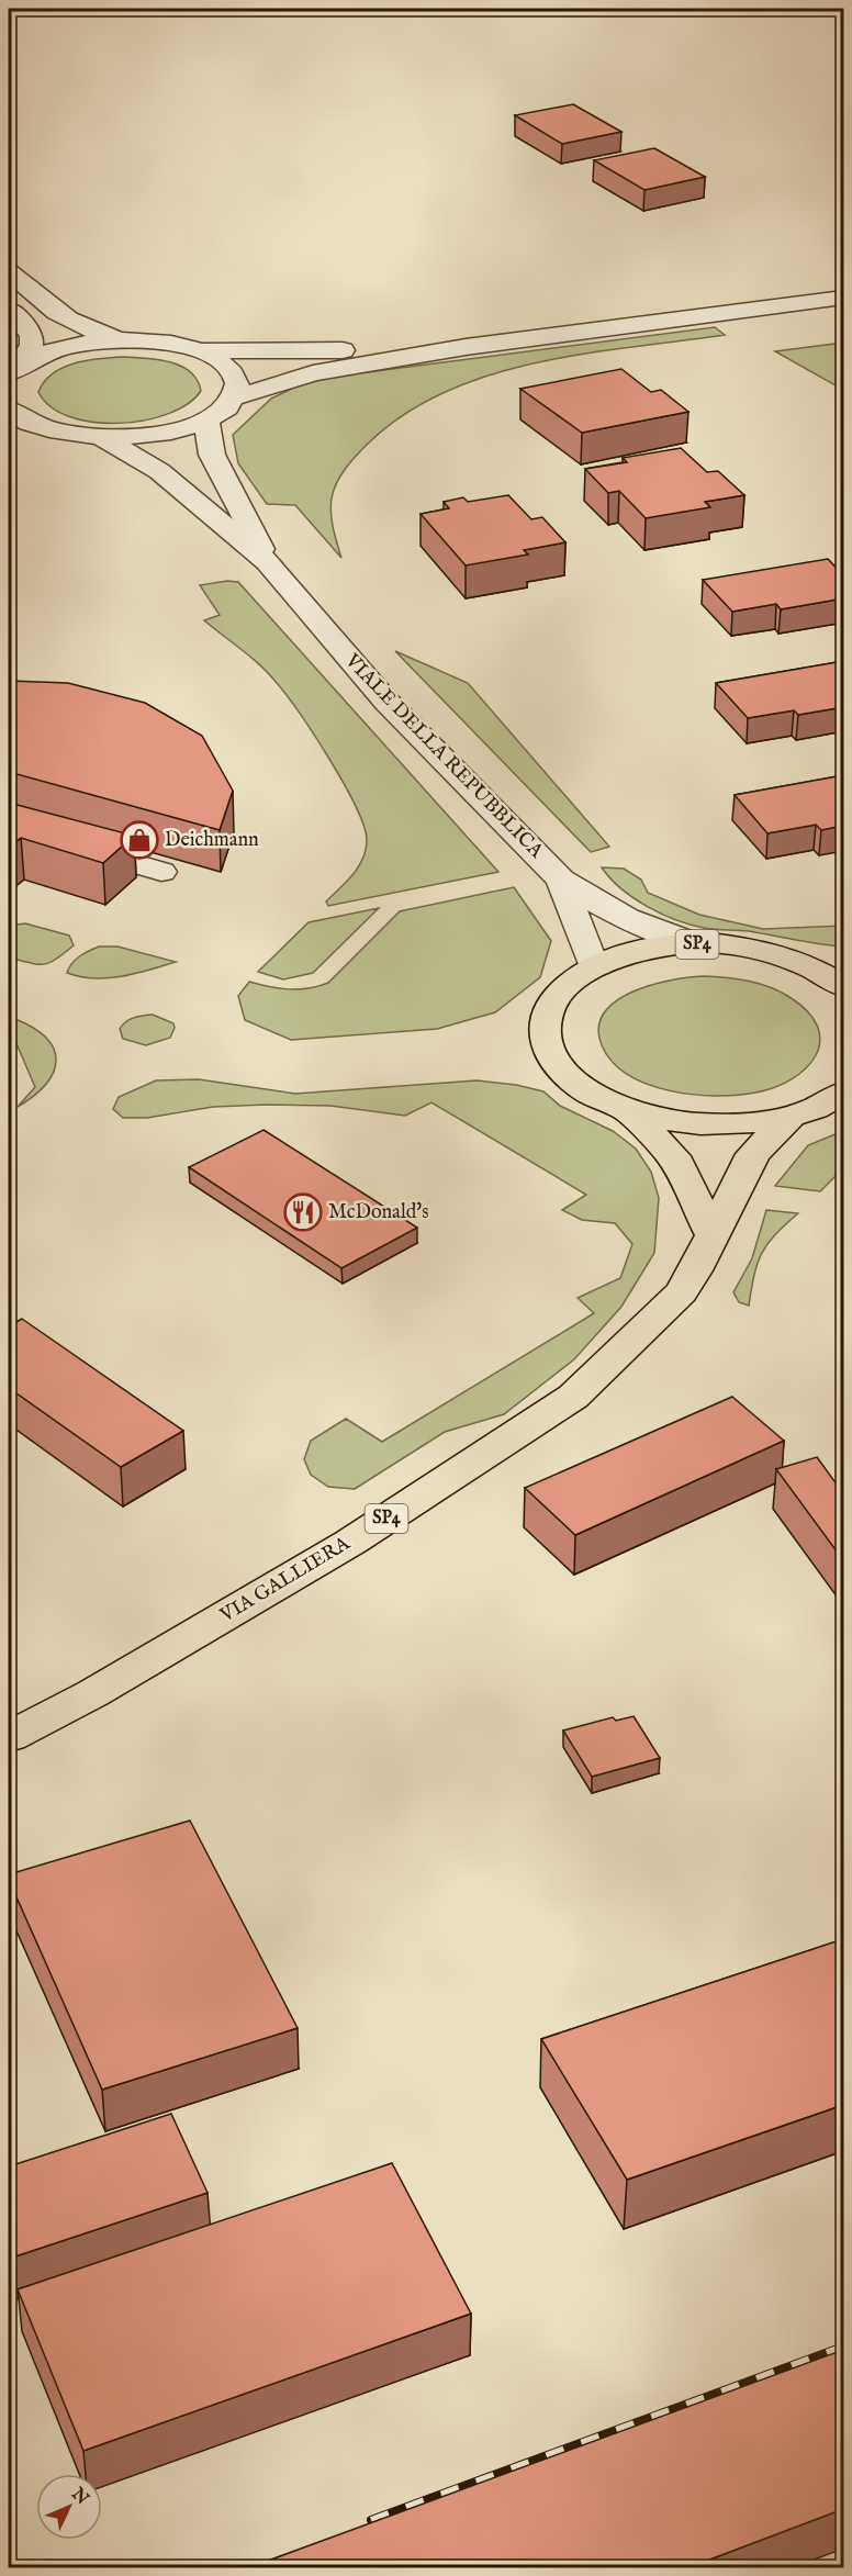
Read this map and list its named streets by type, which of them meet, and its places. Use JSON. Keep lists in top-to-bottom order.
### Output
{
  "streets": {
    "main road": ["SP4", "VIA GALLIERA"],
    "street": ["VIALE DELLA REPUBBLICA"]
  },
  "crossings": [
    ["VIALE DELLA REPUBBLICA", "SP4"],
    ["SP4", "VIA GALLIERA"]
  ],
  "places": {
    "shop": ["Deichmann"],
    "restaurant": ["McDonald's"]
  },
  "north": "top right"
}
